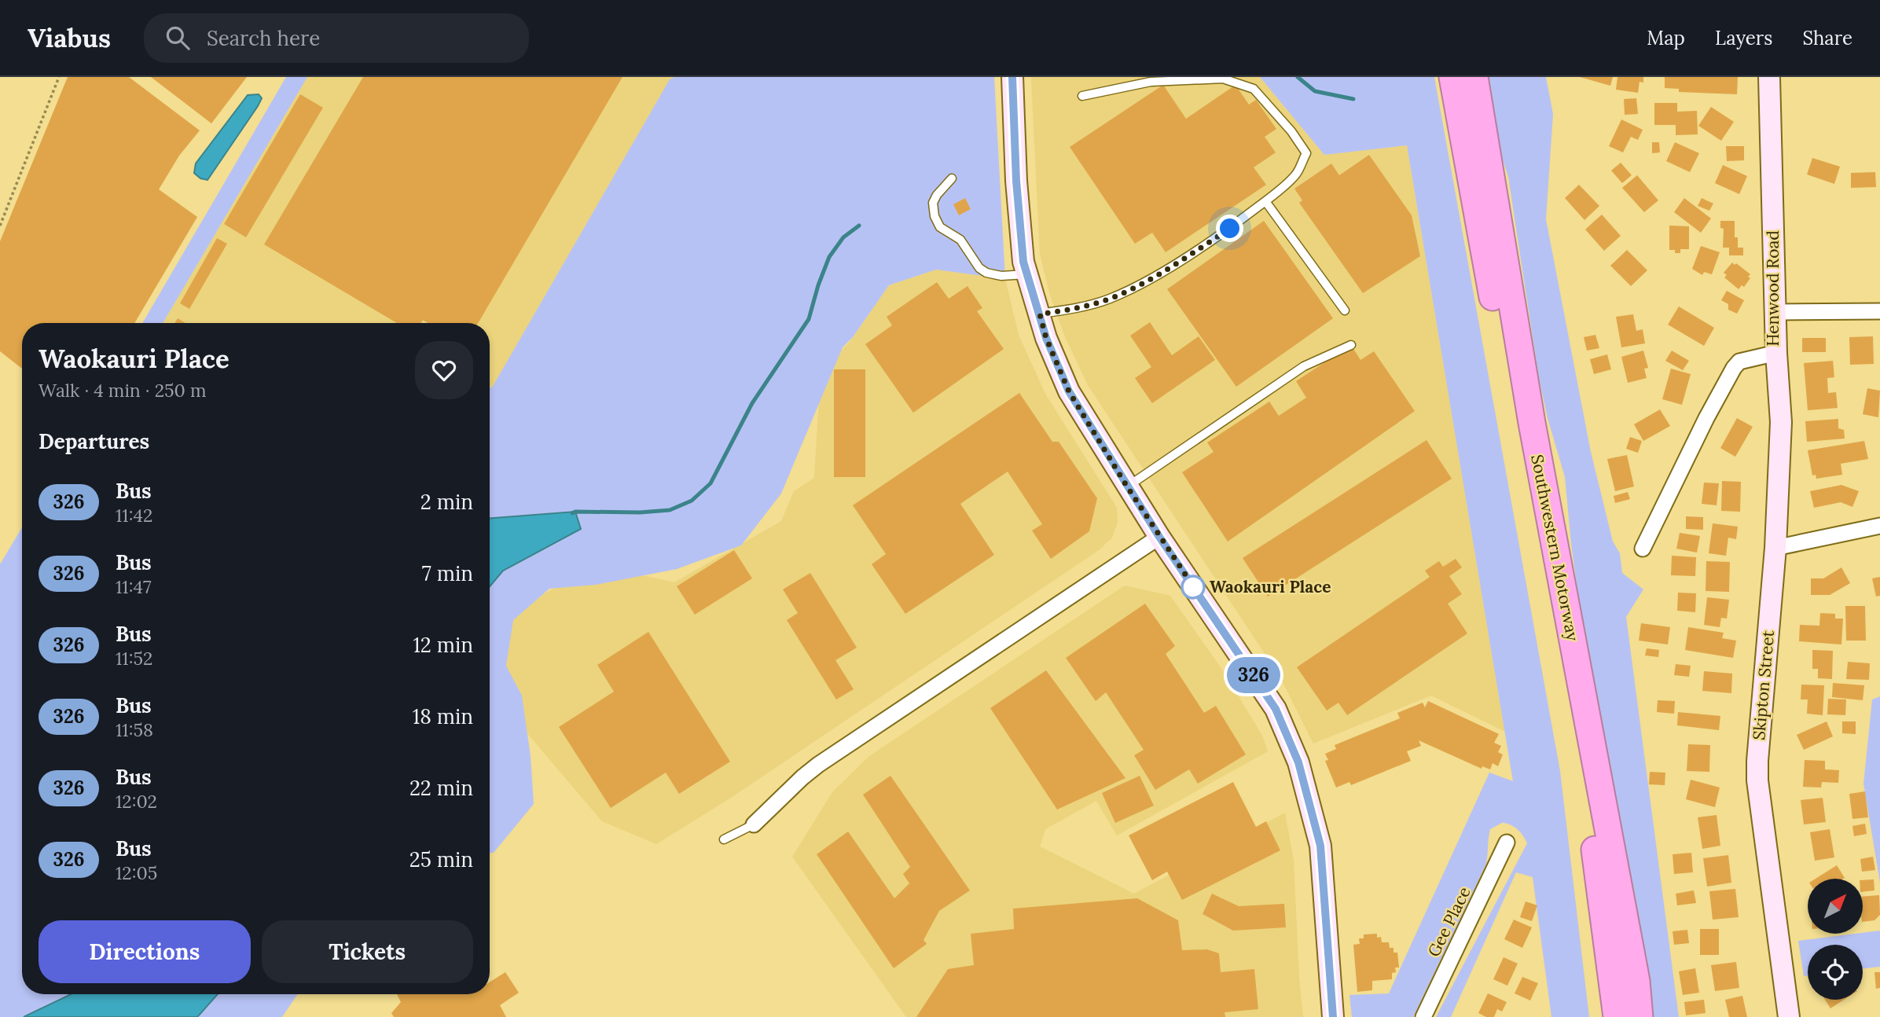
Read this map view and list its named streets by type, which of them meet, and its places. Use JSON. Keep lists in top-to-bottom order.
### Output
{
  "streets": {
    "highway": ["Southwestern Motorway"],
    "main road": ["Henwood Road", "Skipton Street"],
    "street": ["Gee Place"]
  },
  "crossings": [
    ["Henwood Road", "Skipton Street"]
  ],
  "places": ["Waokauri Place"],
  "lines": ["bus line 326"],
  "north": "top right",
  "page": {
    "header": "Viabus",
    "search": "Search here",
    "nav": ["Map", "Layers", "Share"],
    "on_map": "326",
    "heading": [
      ["Waokauri Place", "Walk · 4 min · 250 m"],
      "Departures"
    ],
    "list": [
      {
        "mark": "326",
        "name": "Bus",
        "note": "11:42",
        "value": "2 min"
      },
      {
        "mark": "326",
        "name": "Bus",
        "note": "11:47",
        "value": "7 min"
      },
      {
        "mark": "326",
        "name": "Bus",
        "note": "11:52",
        "value": "12 min"
      },
      {
        "mark": "326",
        "name": "Bus",
        "note": "11:58",
        "value": "18 min"
      },
      {
        "mark": "326",
        "name": "Bus",
        "note": "12:02",
        "value": "22 min"
      },
      {
        "mark": "326",
        "name": "Bus",
        "note": "12:05",
        "value": "25 min"
      }
    ],
    "buttons": ["Directions", "Tickets"]
  }
}
